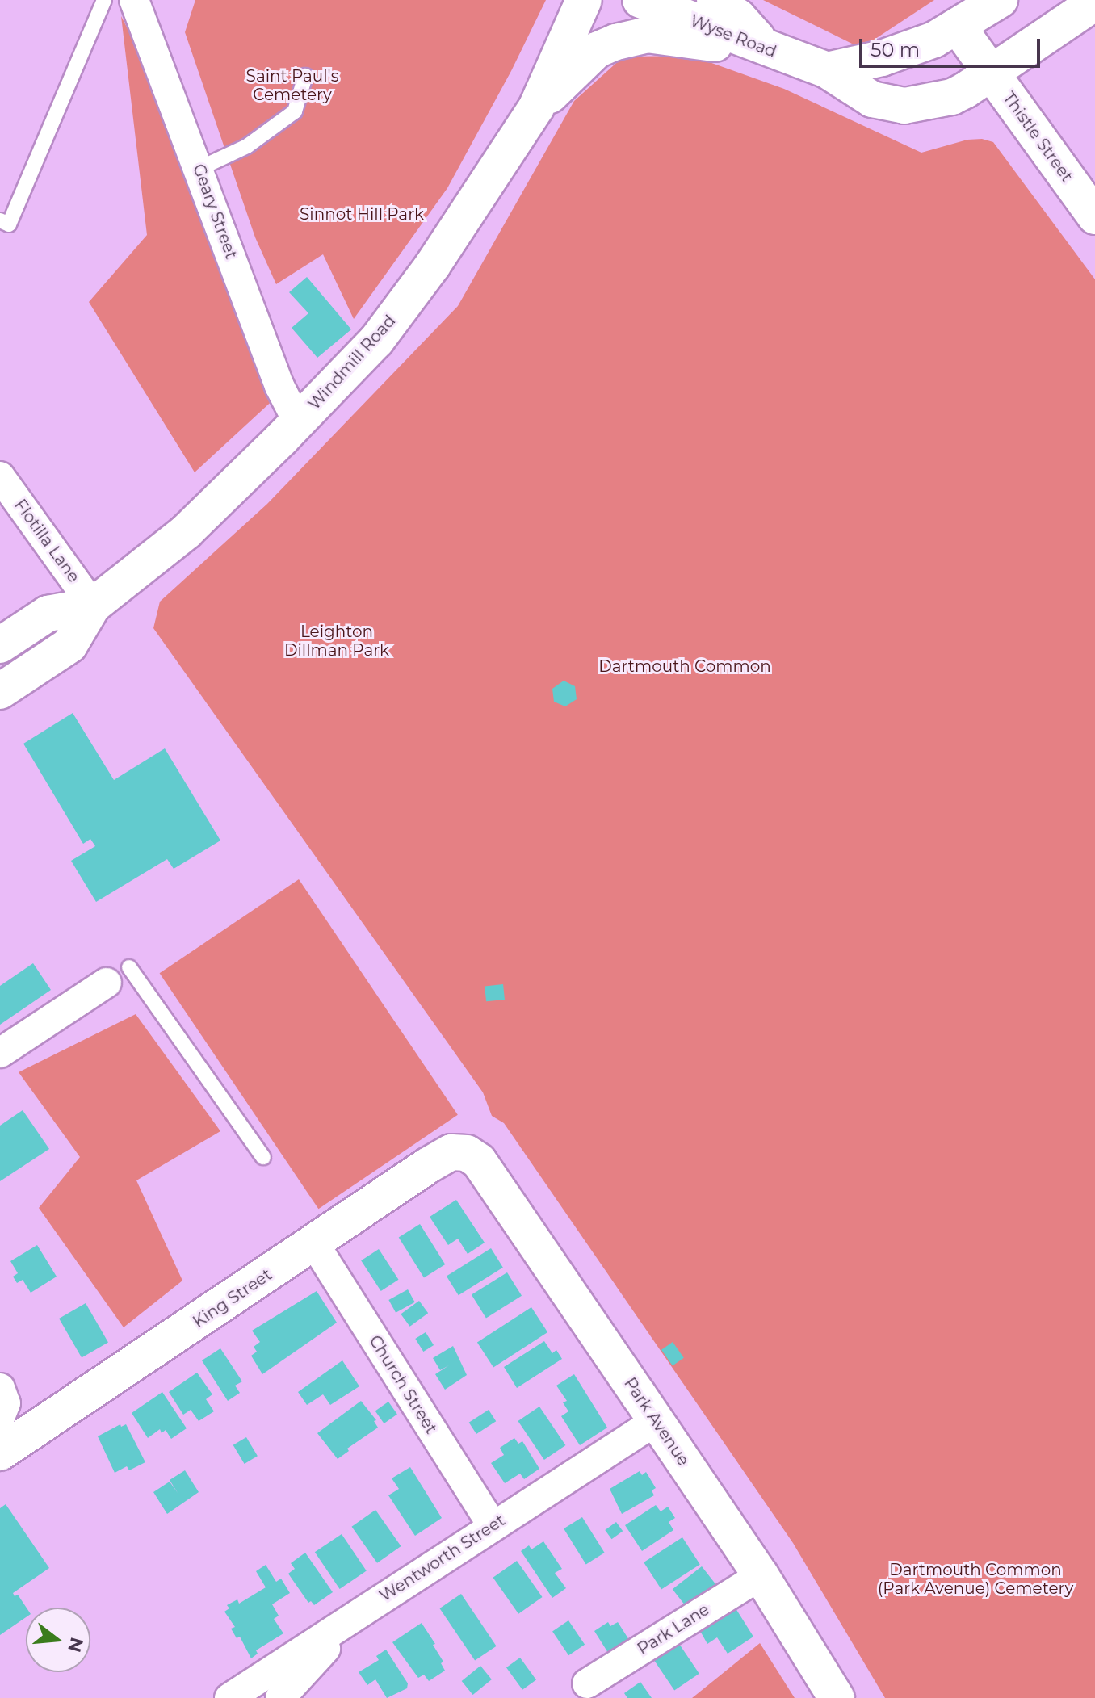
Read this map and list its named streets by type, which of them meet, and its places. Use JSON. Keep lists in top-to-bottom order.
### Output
{
  "streets": {
    "main road": [
      "Wyse Road",
      "Thistle Street",
      "Windmill Road",
      "King Street",
      "Park Avenue"
    ],
    "street": [
      "Geary Street",
      "Flotilla Lane",
      "Church Street",
      "Wentworth Street",
      "Park Lane"
    ]
  },
  "crossings": [
    ["Wyse Road", "Thistle Street"],
    ["Geary Street", "Windmill Road"],
    ["Windmill Road", "Flotilla Lane"],
    ["King Street", "Church Street"],
    ["King Street", "Park Avenue"],
    ["Church Street", "Wentworth Street"],
    ["Park Avenue", "Wentworth Street"],
    ["Park Avenue", "Park Lane"]
  ],
  "parks": [
    "Saint Paul's Cemetery",
    "Sinnot Hill Park",
    "Leighton Dillman Park",
    "Dartmouth Common",
    "Dartmouth Common (Park Avenue) Cemetery"
  ],
  "scale_bar": "50 m",
  "north": "right"
}
